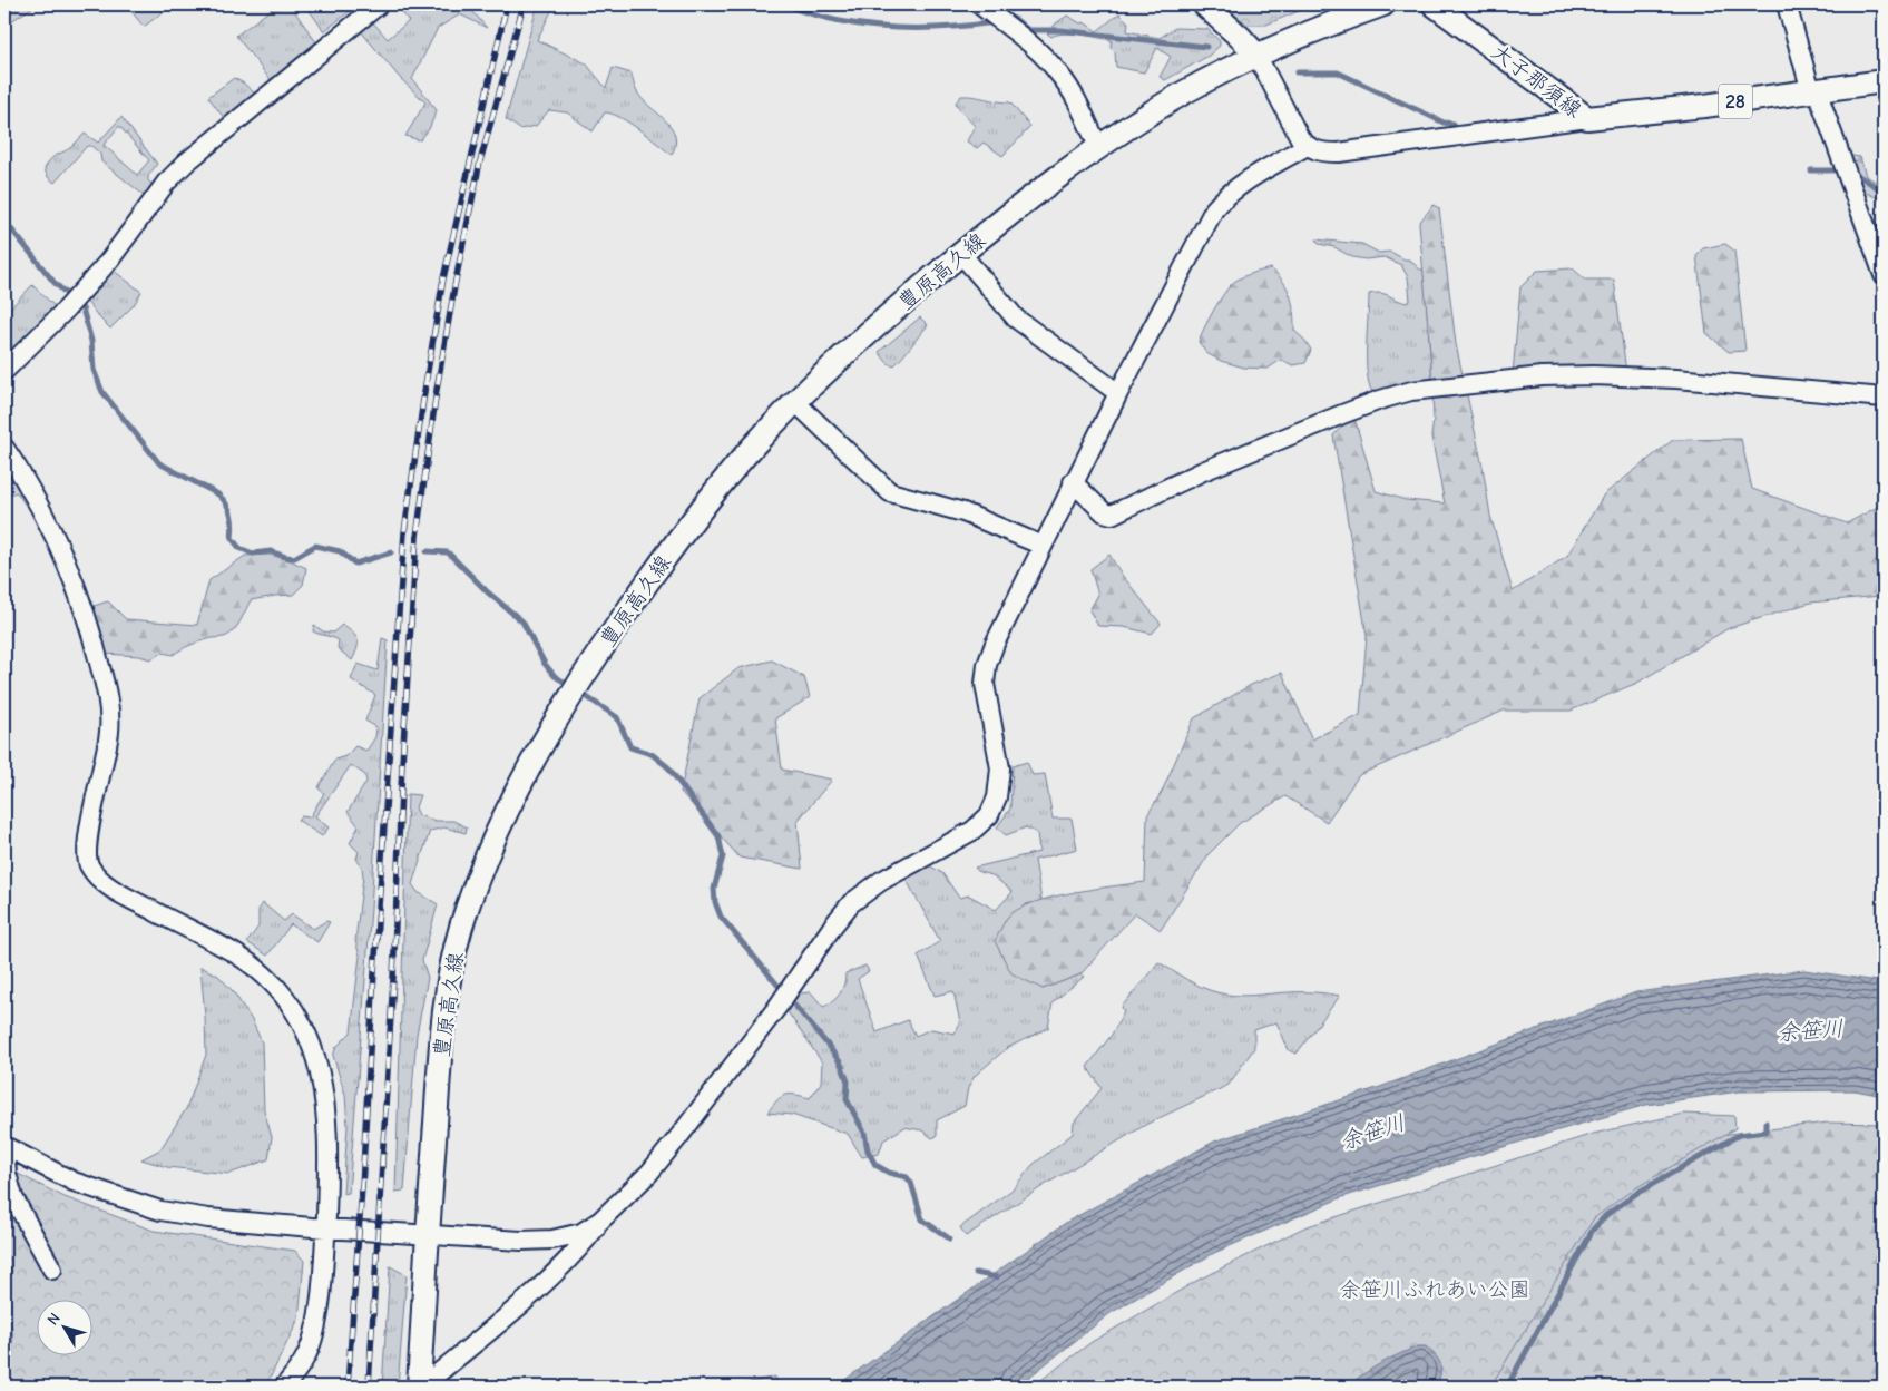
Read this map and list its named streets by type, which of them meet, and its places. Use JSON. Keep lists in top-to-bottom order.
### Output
{
  "streets": {
    "main road": ["大子那須線", "28", "豊原高久線"]
  },
  "water": ["余笹川"],
  "parks": ["余笹川ふれあい公園"],
  "north": "top left"
}
